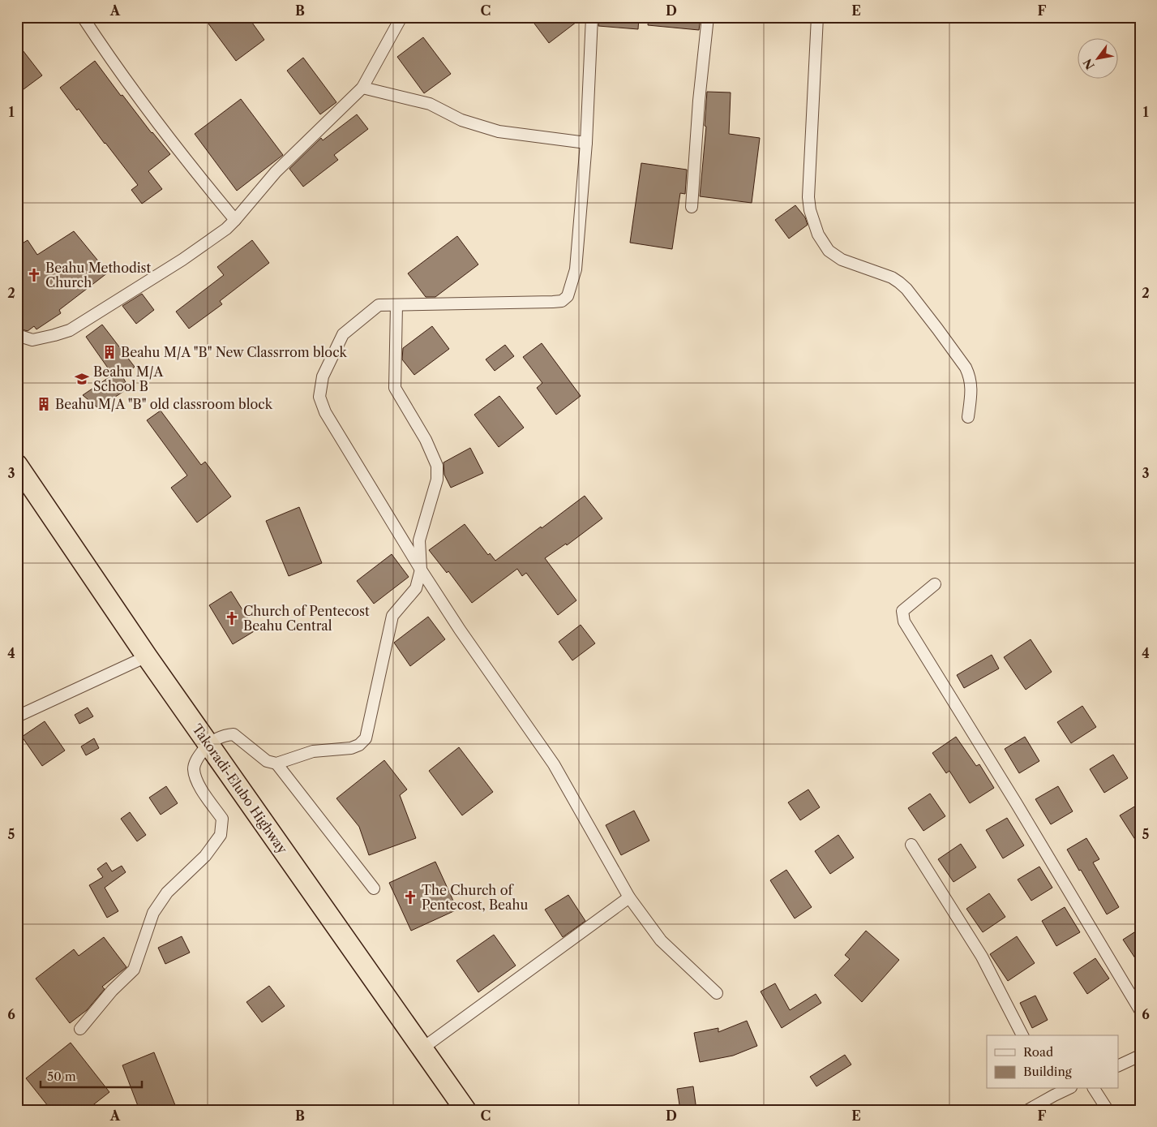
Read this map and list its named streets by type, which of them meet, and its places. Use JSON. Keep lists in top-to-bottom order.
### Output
{
  "streets": {
    "highway": ["Takoradi-Elubo Highway"]
  },
  "places": {
    "church": ["Beahu Methodist Church", "Church of Pentecost Beahu Central", "The Church of Pentecost, Beahu"],
    "building": ["Beahu M/A \"B\" New Classrrom block", "Beahu M/A \"B\" old classroom block"],
    "school or university": ["Beahu M/A School B"]
  },
  "legend": ["Road", "Building"],
  "scale_bar": "50 m",
  "north": "bottom left",
  "grid": {
    "columns": [
      "A",
      "B",
      "C",
      "D",
      "E",
      "F"
    ],
    "rows": [
      "1",
      "2",
      "3",
      "4",
      "5",
      "6"
    ]
  }
}
